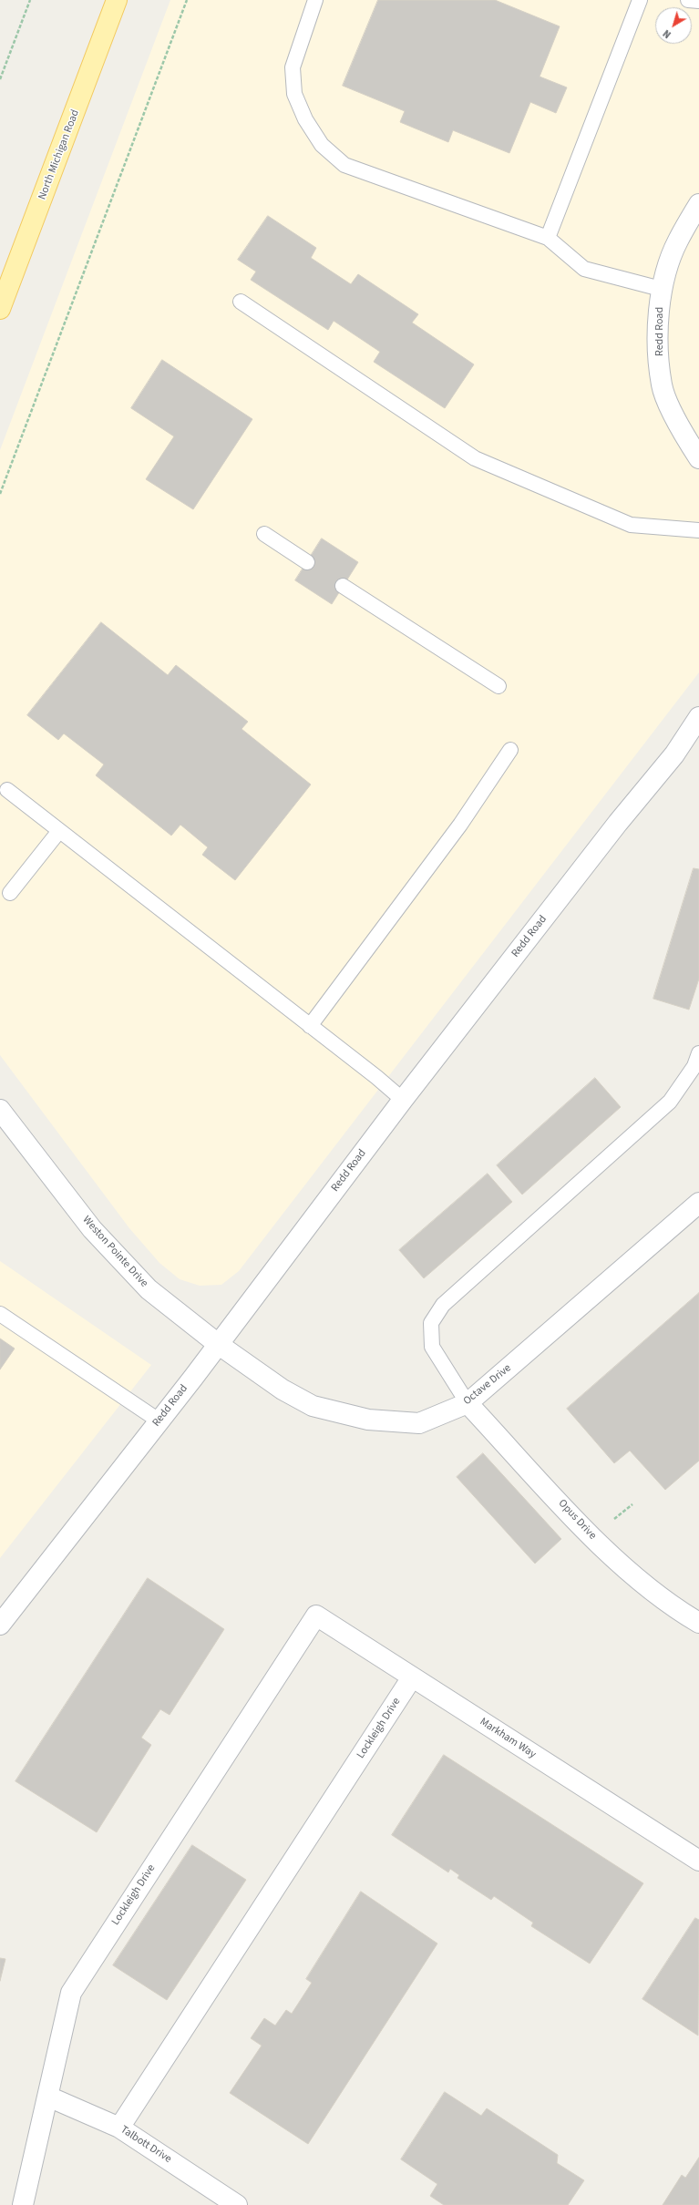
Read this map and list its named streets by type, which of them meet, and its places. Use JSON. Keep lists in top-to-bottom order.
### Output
{
  "streets": {
    "main road": ["North Michigan Road"],
    "street": [
      "Redd Road",
      "Weston Pointe Drive",
      "Octave Drive",
      "Opus Drive",
      "Lockleigh Drive",
      "Markham Way",
      "Talbott Drive"
    ]
  },
  "crossings": [
    ["Redd Road", "Weston Pointe Drive"],
    ["Redd Road", "Octave Drive"],
    ["Weston Pointe Drive", "Octave Drive"],
    ["Octave Drive", "Opus Drive"],
    ["Lockleigh Drive", "Markham Way"],
    ["Lockleigh Drive", "Talbott Drive"]
  ],
  "north": "bottom left"
}
